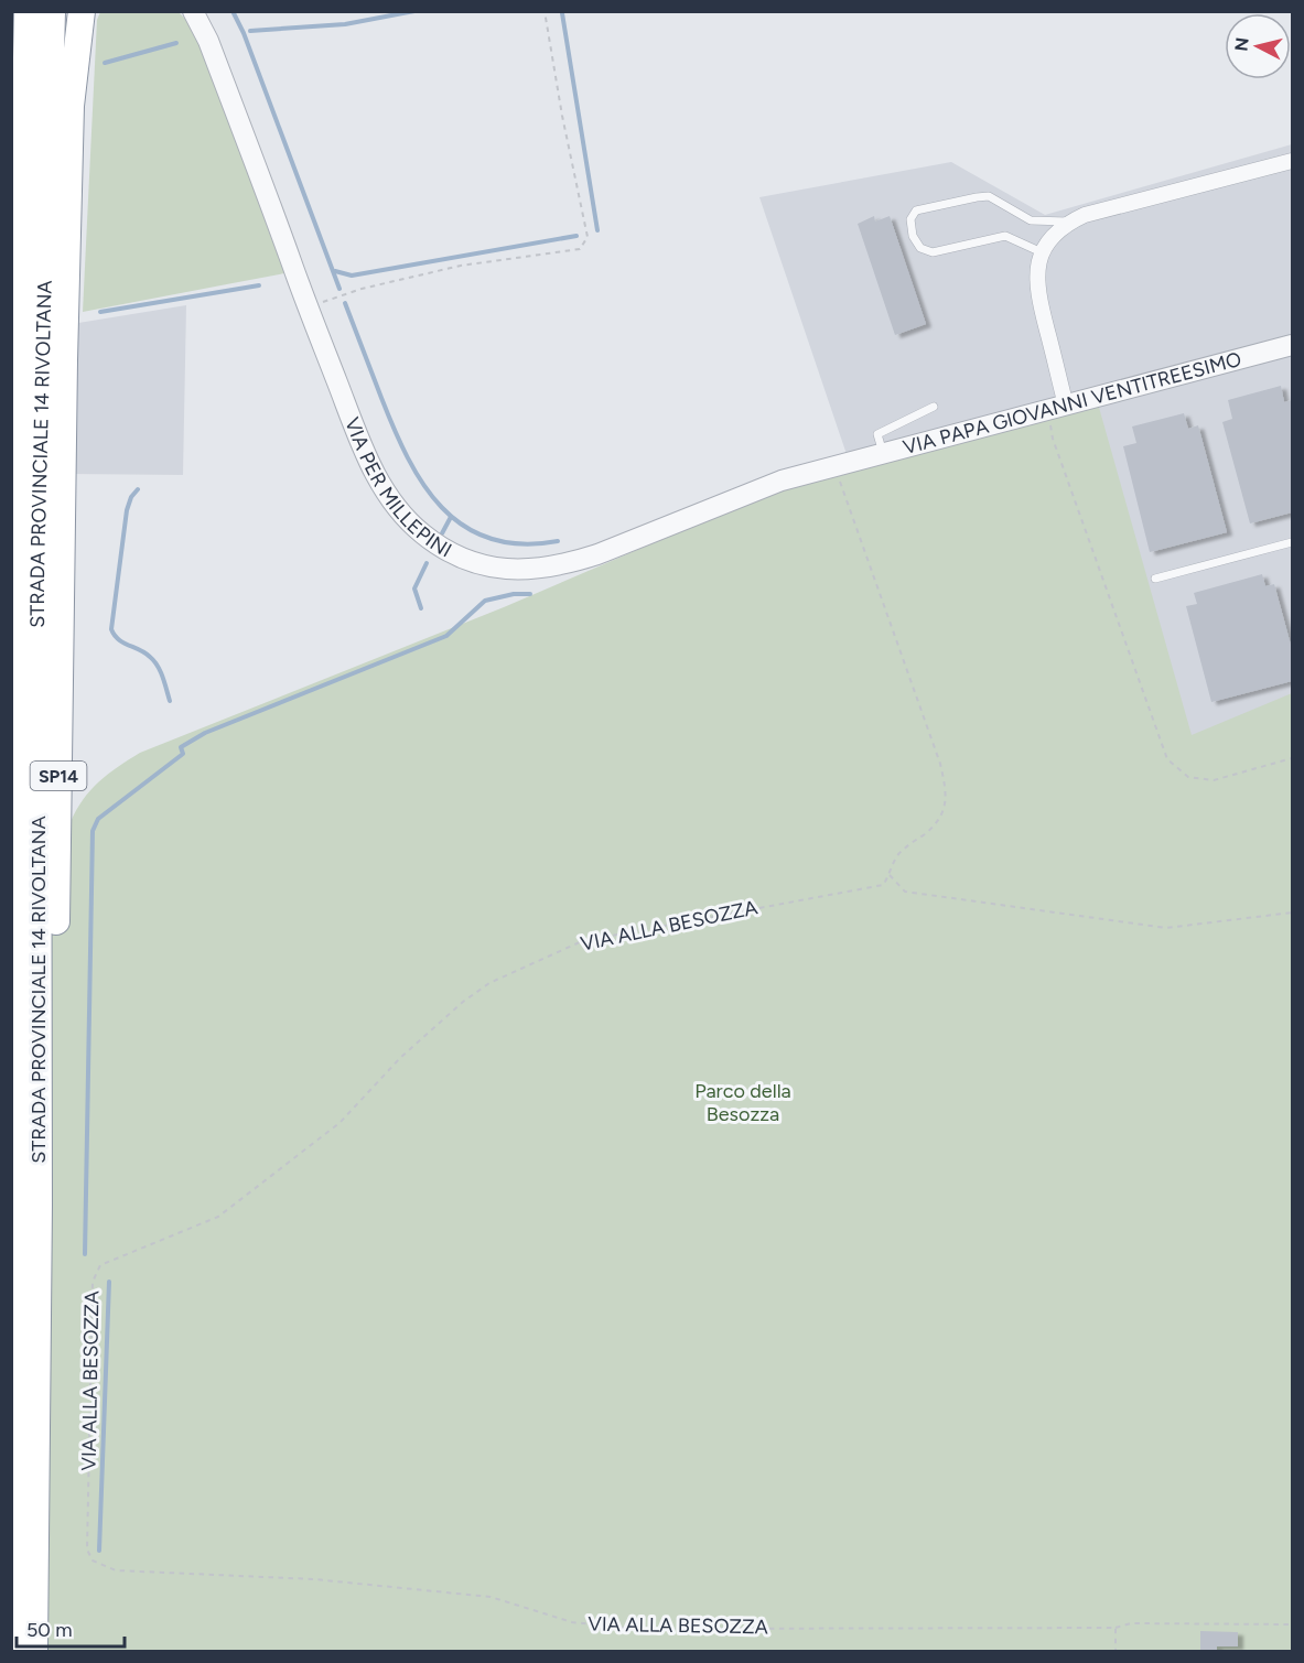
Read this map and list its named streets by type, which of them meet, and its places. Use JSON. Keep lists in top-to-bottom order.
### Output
{
  "streets": {
    "highway": ["STRADA PROVINCIALE 14 RIVOLTANA", "SP14"],
    "street": ["VIA PAPA GIOVANNI VENTITREESIMO", "VIA PER MILLEPINI"],
    "path": ["VIA ALLA BESOZZA"]
  },
  "crossings": [
    ["VIA PAPA GIOVANNI VENTITREESIMO", "VIA PER MILLEPINI"],
    ["VIA PAPA GIOVANNI VENTITREESIMO", "VIA ALLA BESOZZA"],
    ["STRADA PROVINCIALE 14 RIVOLTANA", "SP14"],
    ["VIA PER MILLEPINI", "VIA ALLA BESOZZA"]
  ],
  "parks": ["Parco della Besozza"],
  "scale_bar": "50 m",
  "north": "left"
}
